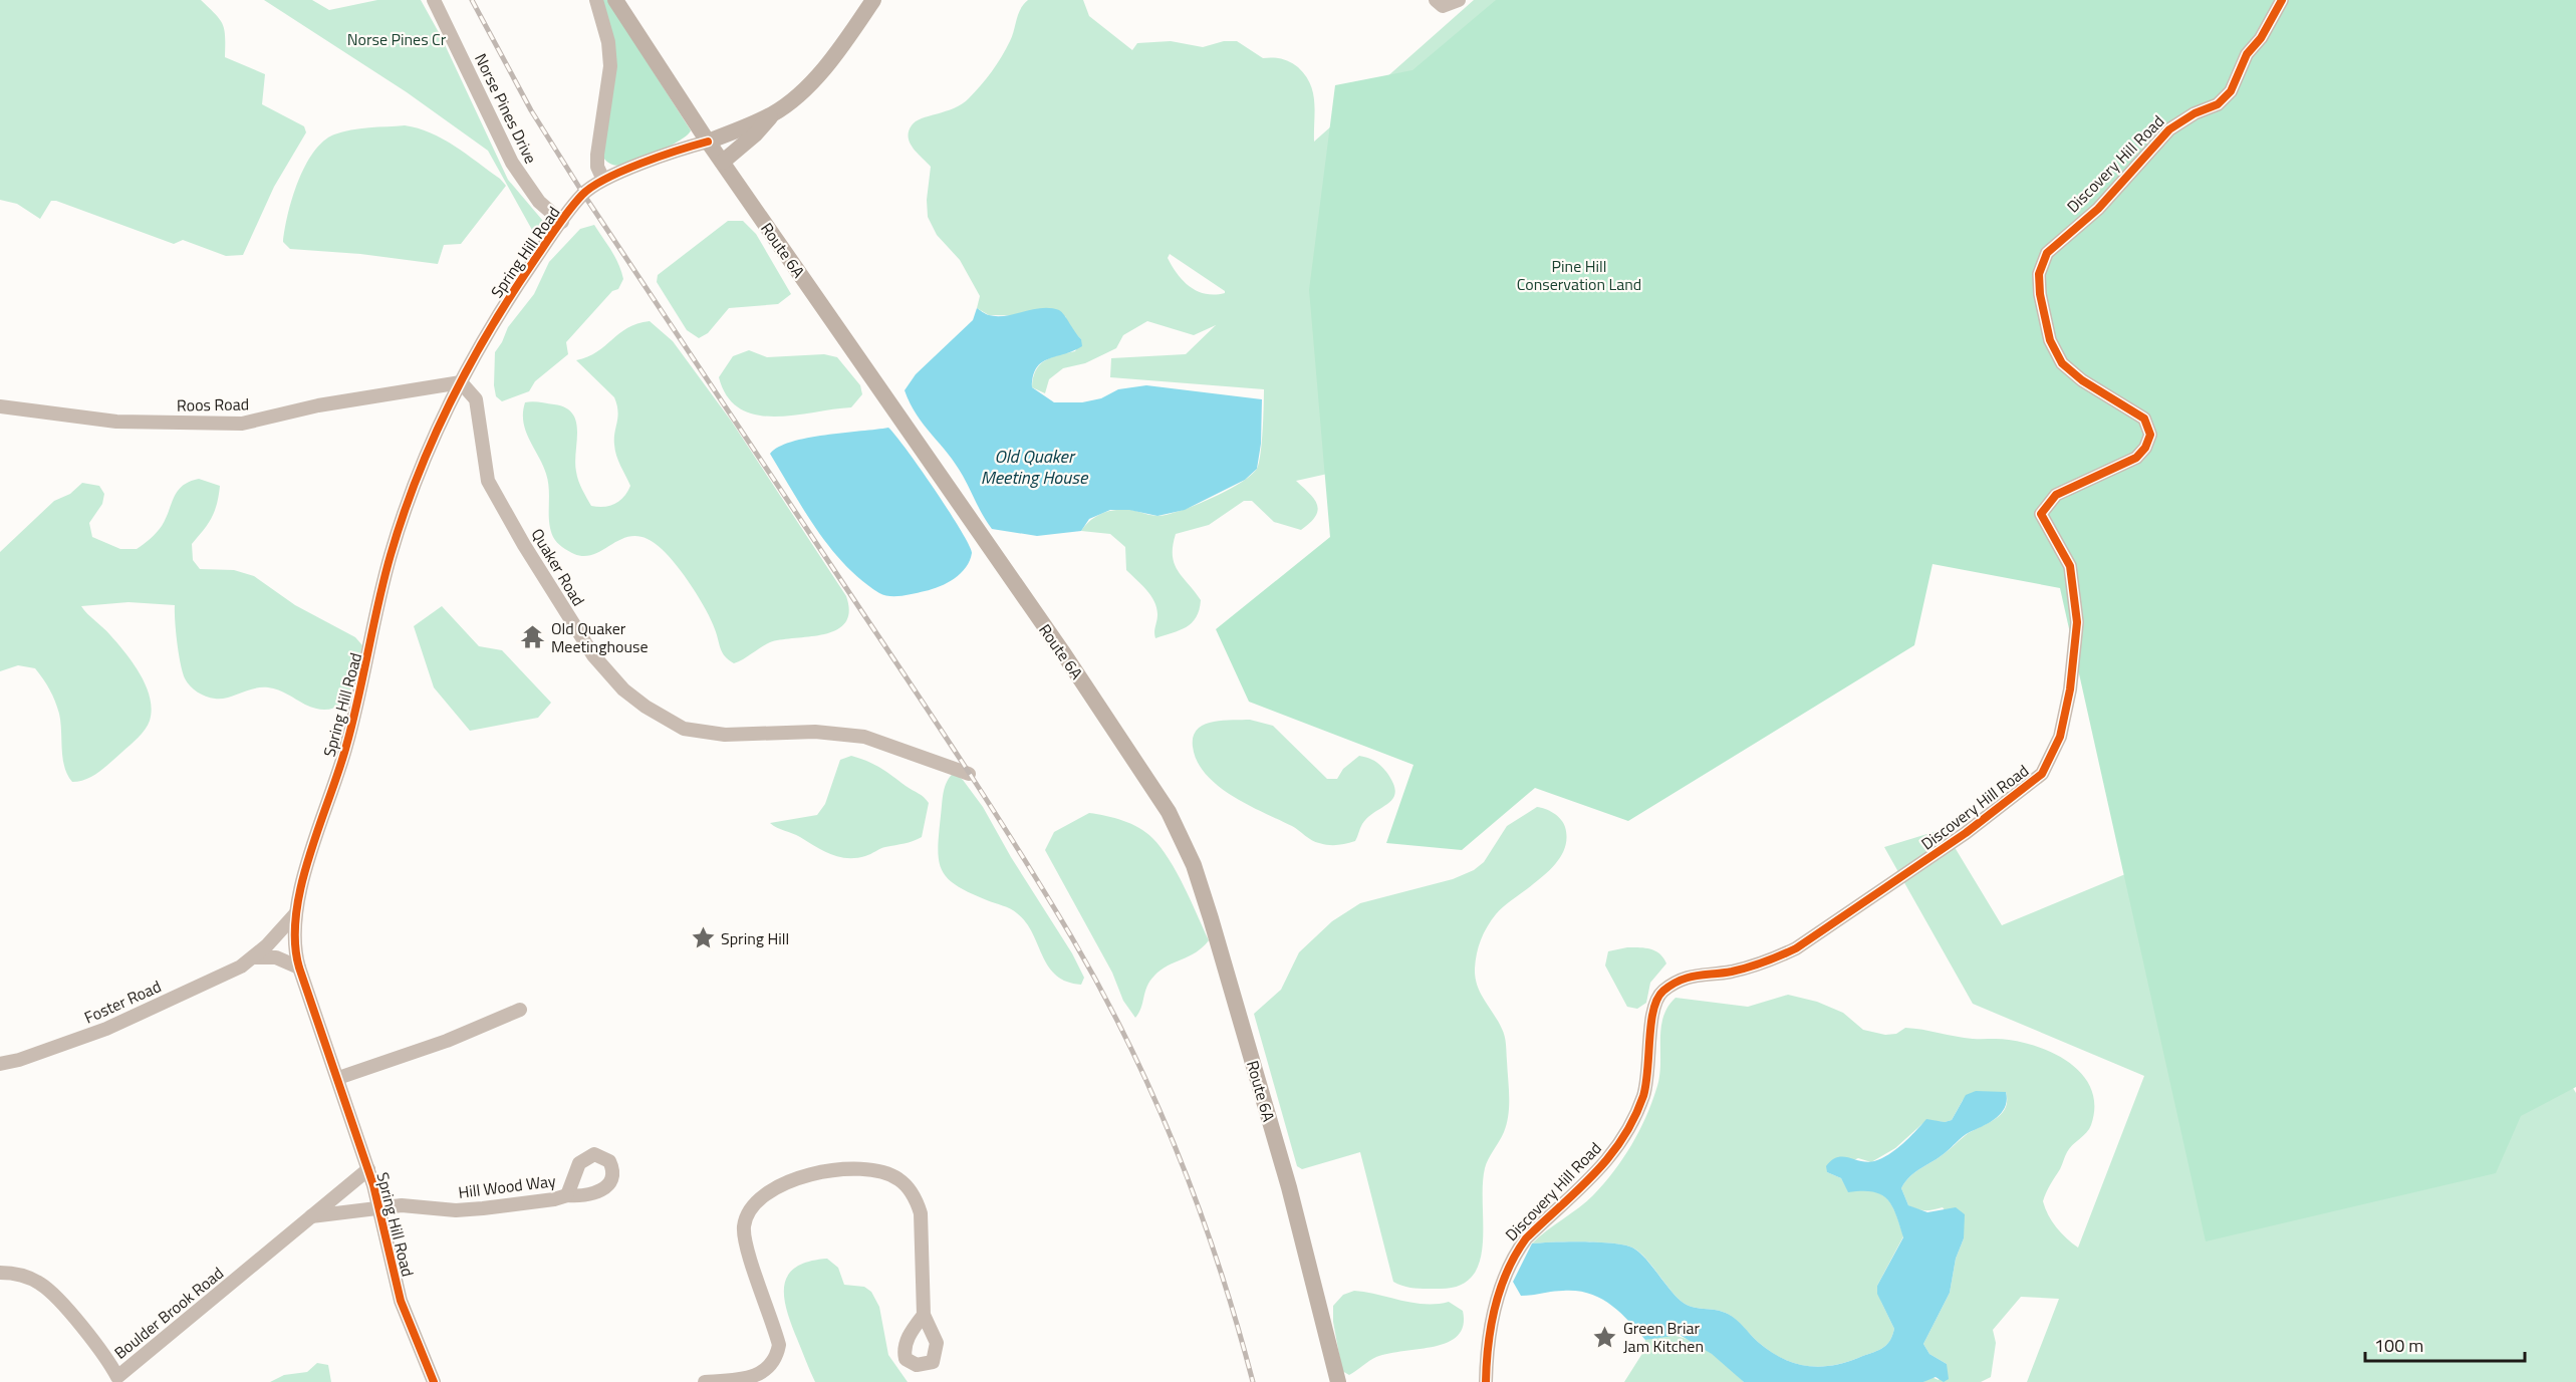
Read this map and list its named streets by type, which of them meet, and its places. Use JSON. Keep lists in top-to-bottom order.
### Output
{
  "streets": {
    "main road": ["Route 6A"],
    "street": [
      "Norse Pines Drive",
      "Discovery Hill Road",
      "Spring Hill Road",
      "Roos Road",
      "Quaker Road",
      "Foster Road",
      "Hill Wood Way",
      "Boulder Brook Road"
    ]
  },
  "crossings": [
    ["Norse Pines Drive", "Spring Hill Road"],
    ["Route 6A", "Spring Hill Road"],
    ["Spring Hill Road", "Roos Road"],
    ["Spring Hill Road", "Quaker Road"],
    ["Spring Hill Road", "Foster Road"],
    ["Spring Hill Road", "Hill Wood Way"],
    ["Spring Hill Road", "Boulder Brook Road"],
    ["Roos Road", "Quaker Road"]
  ],
  "water": ["Old Quaker Meeting House"],
  "parks": ["Norse Pines Cr", "Pine Hill Conservation Land"],
  "places": {
    "temple": ["Old Quaker Meetinghouse"],
    "place": ["Spring Hill", "Green Briar Jam Kitchen"]
  },
  "scale_bar": "100 m"
}
